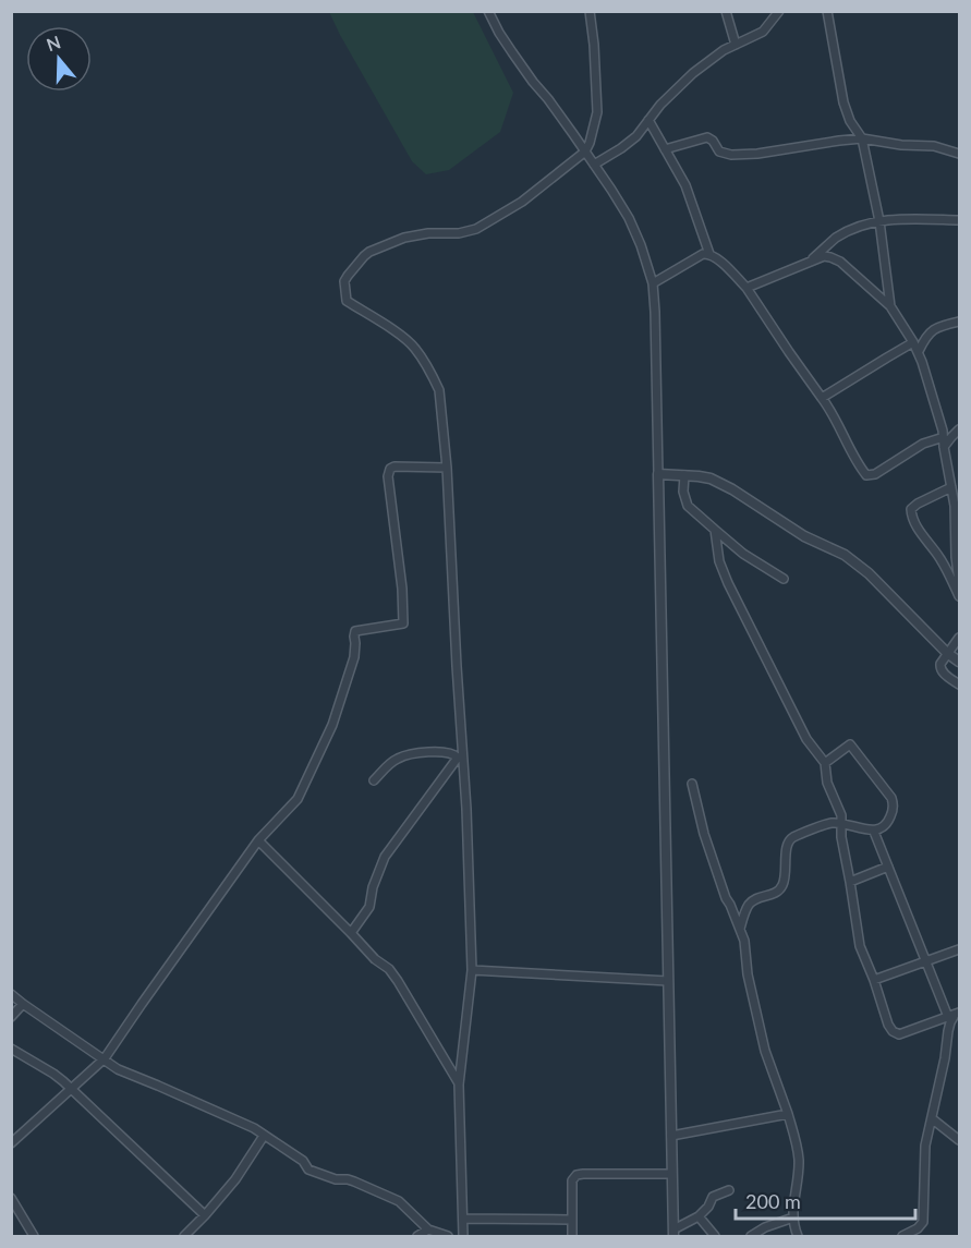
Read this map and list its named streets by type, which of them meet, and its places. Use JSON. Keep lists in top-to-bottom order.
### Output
{
  "scale_bar": "200 m",
  "north": "top"
}
